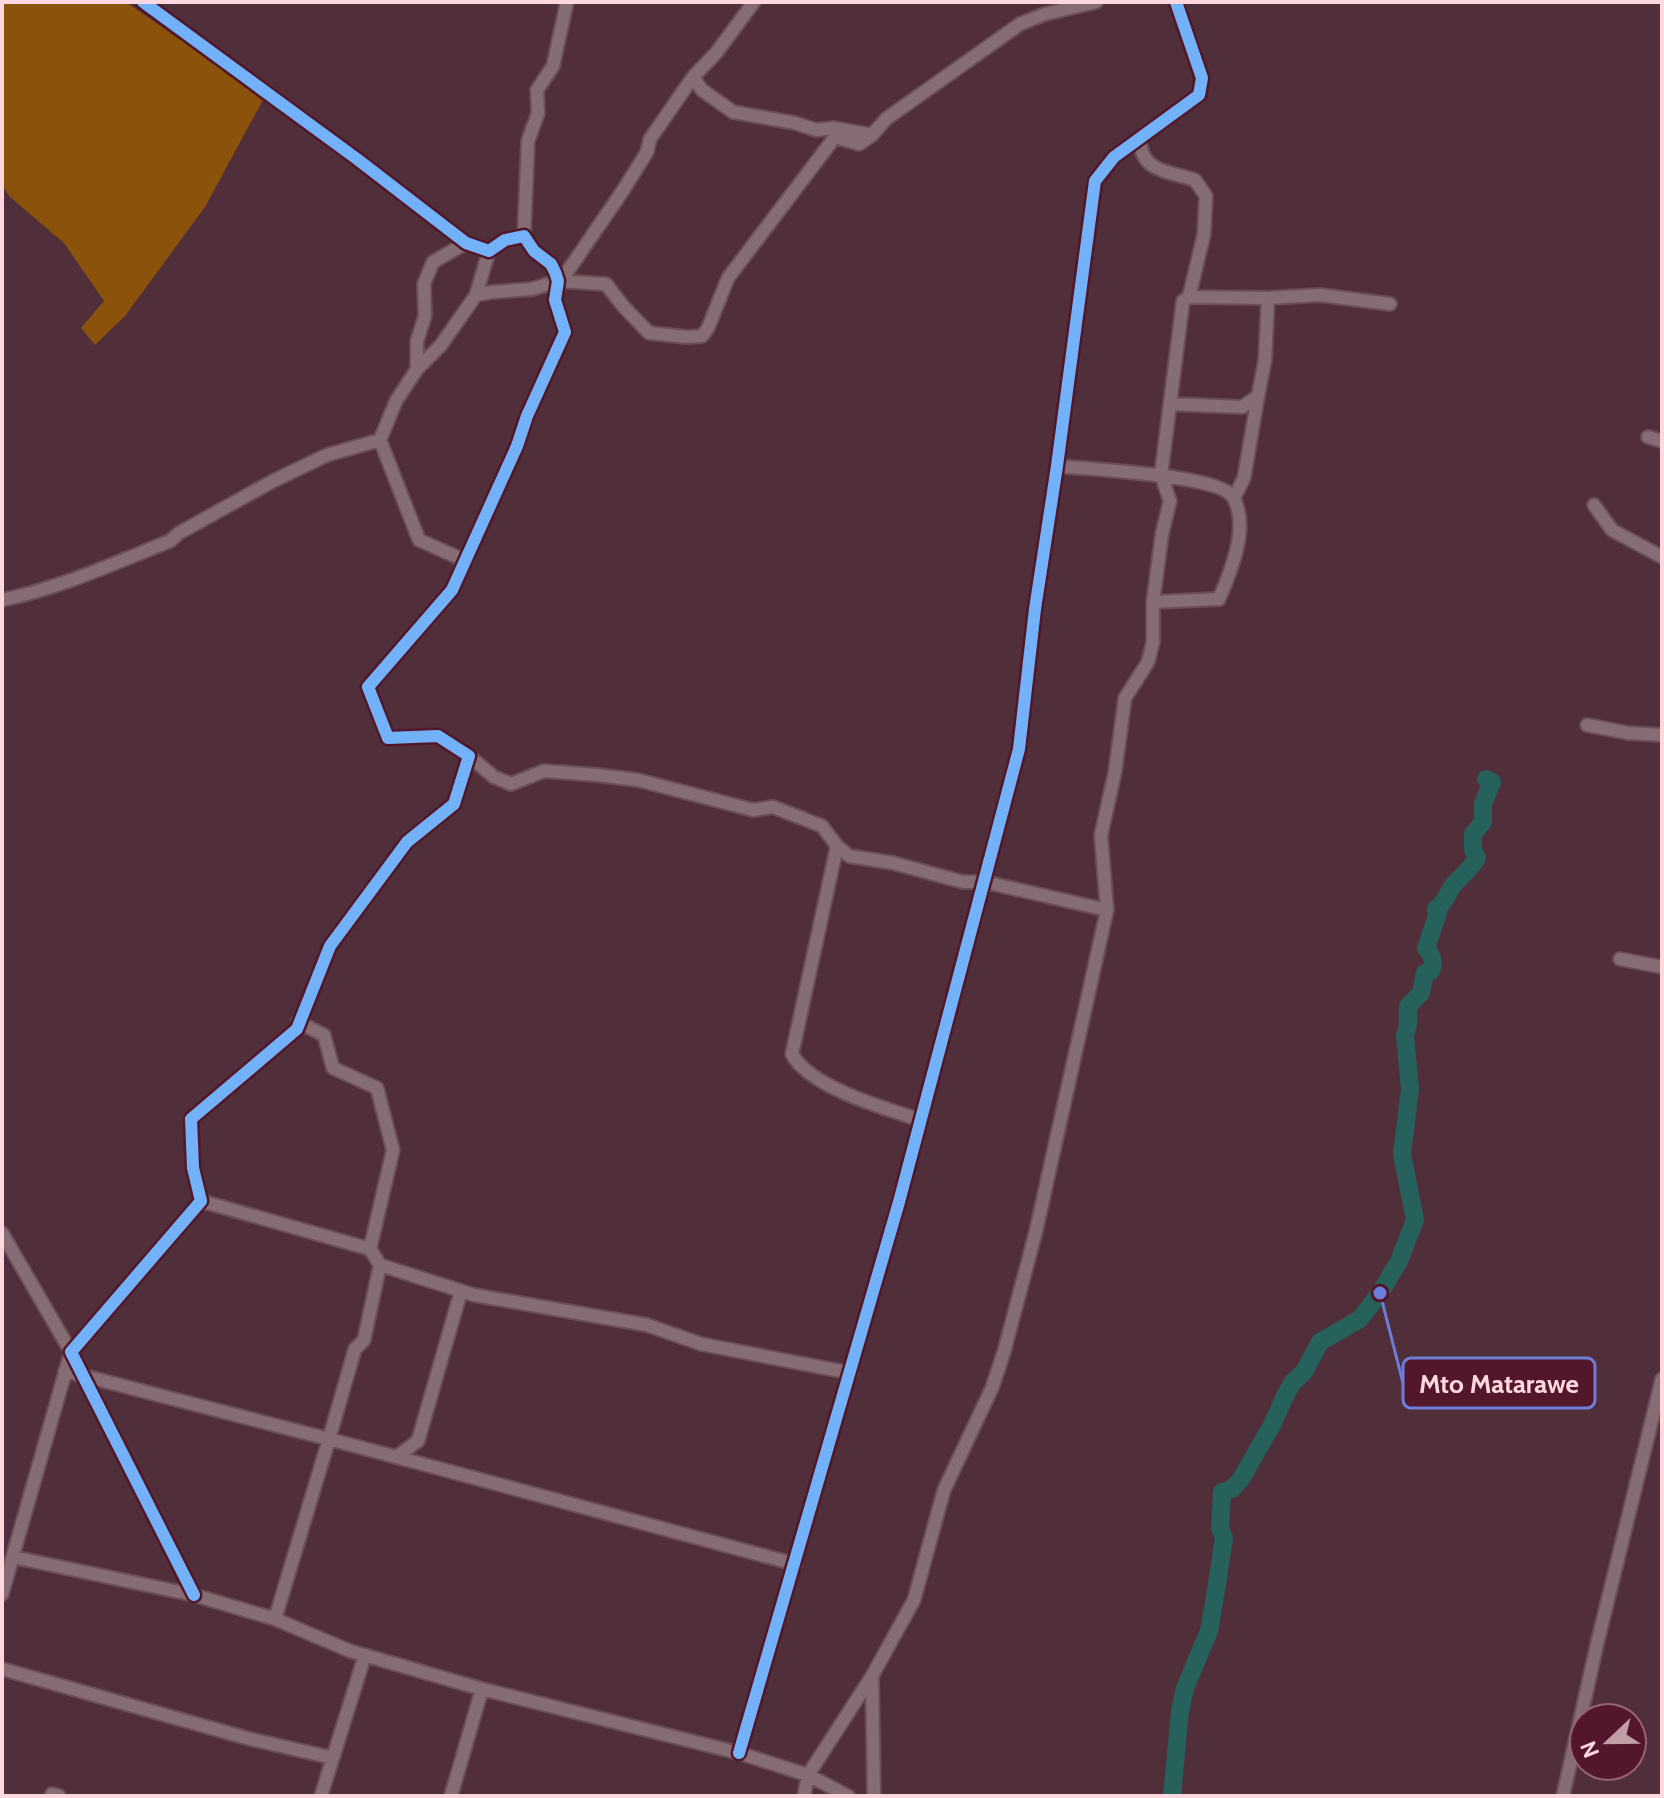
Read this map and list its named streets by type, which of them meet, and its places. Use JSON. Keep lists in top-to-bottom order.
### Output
{
  "places": ["Mto Matarawe"],
  "north": "left"
}
